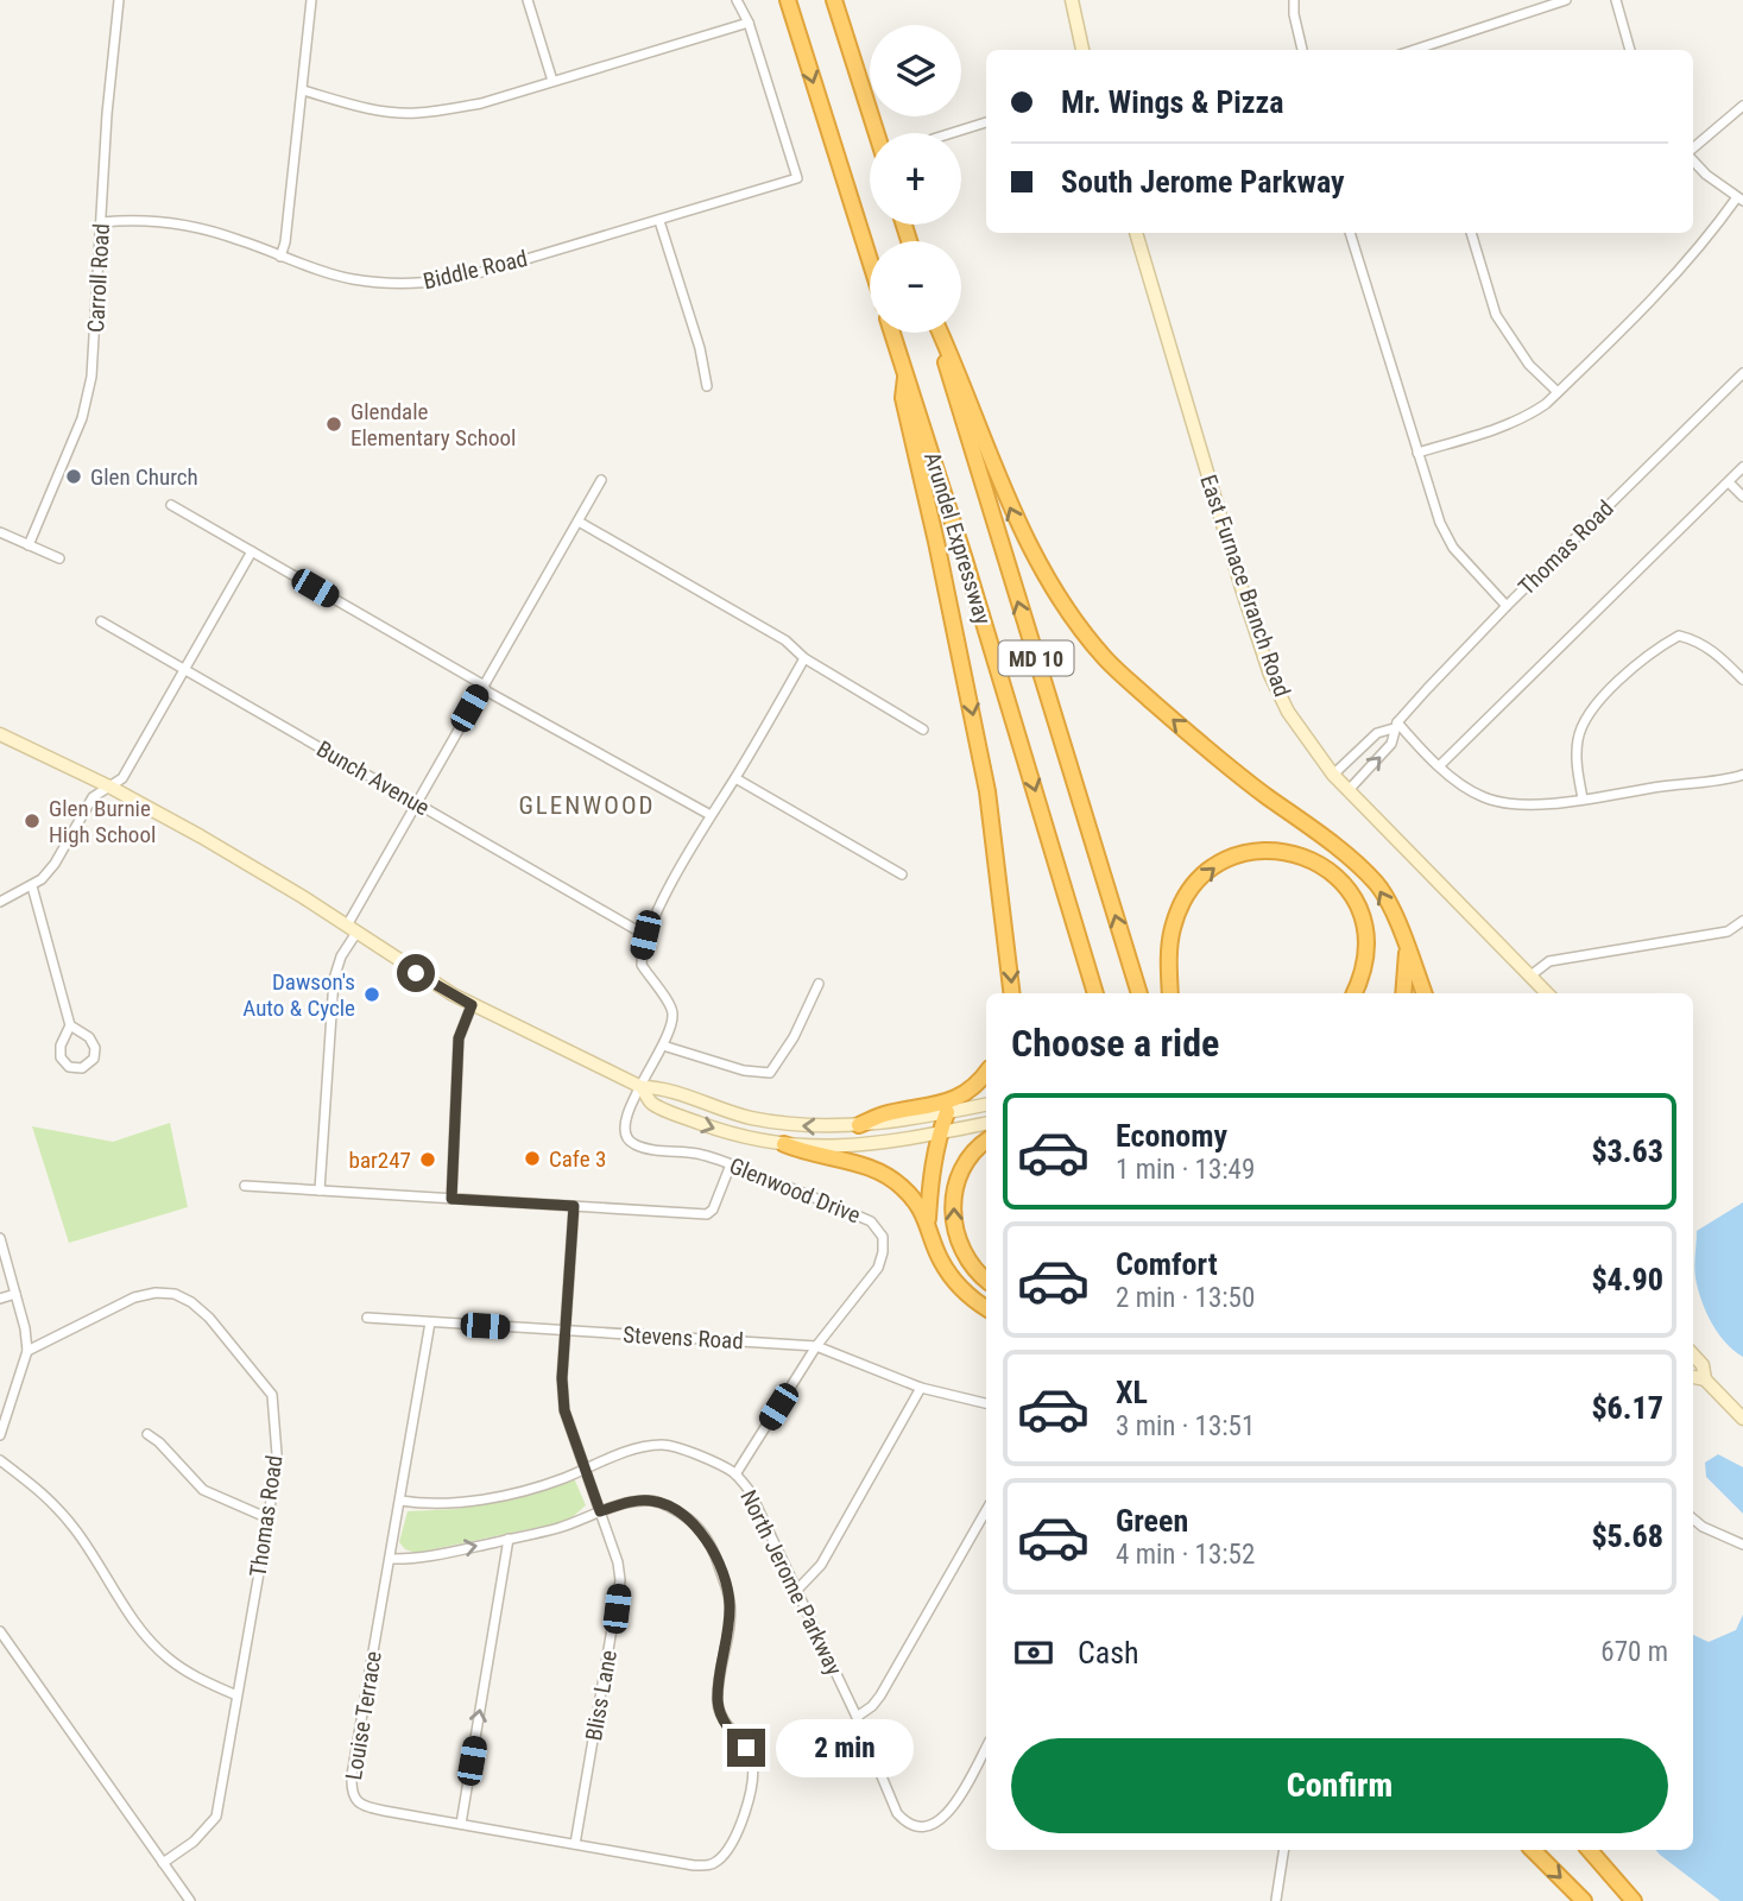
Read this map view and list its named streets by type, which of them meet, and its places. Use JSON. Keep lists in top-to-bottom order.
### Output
{
  "streets": {
    "highway": ["Arundel Expressway", "MD 10"],
    "main road": ["East Furnace Branch Road"],
    "street": [
      "Biddle Road",
      "Carroll Road",
      "Thomas Road",
      "Bunch Avenue",
      "Glenwood Drive",
      "Stevens Road",
      "North Jerome Parkway",
      "Bliss Lane",
      "Louise Terrace"
    ]
  },
  "crossings": [
    ["Biddle Road", "Carroll Road"],
    ["Thomas Road", "East Furnace Branch Road"],
    ["Glenwood Drive", "Stevens Road"],
    ["Glenwood Drive", "North Jerome Parkway"],
    ["Stevens Road", "Bliss Lane"],
    ["Stevens Road", "Louise Terrace"],
    ["North Jerome Parkway", "Bliss Lane"],
    ["North Jerome Parkway", "Louise Terrace"],
    ["Bliss Lane", "Louise Terrace"]
  ],
  "districts": ["GLENWOOD"],
  "places": [
    "Glendale Elementary School",
    "Glen Church",
    "Glen Burnie High School",
    "Dawson's Auto & Cycle",
    "Cafe 3",
    "bar247"
  ],
  "page": {
    "map_buttons": ["+", "−"],
    "banner": ["Mr. Wings & Pizza", "South Jerome Parkway"],
    "heading": "Choose a ride",
    "list": [
      {
        "name": "Economy",
        "note": "1 min · 13:49",
        "value": "$3.63"
      },
      {
        "name": "Comfort",
        "note": "2 min · 13:50",
        "value": "$4.90"
      },
      {
        "name": "XL",
        "note": "3 min · 13:51",
        "value": "$6.17"
      },
      {
        "name": "Green",
        "note": "4 min · 13:52",
        "value": "$5.68"
      }
    ],
    "pay": ["Cash", "670 m"],
    "bubble": "2 min",
    "buttons": "Confirm"
  }
}
